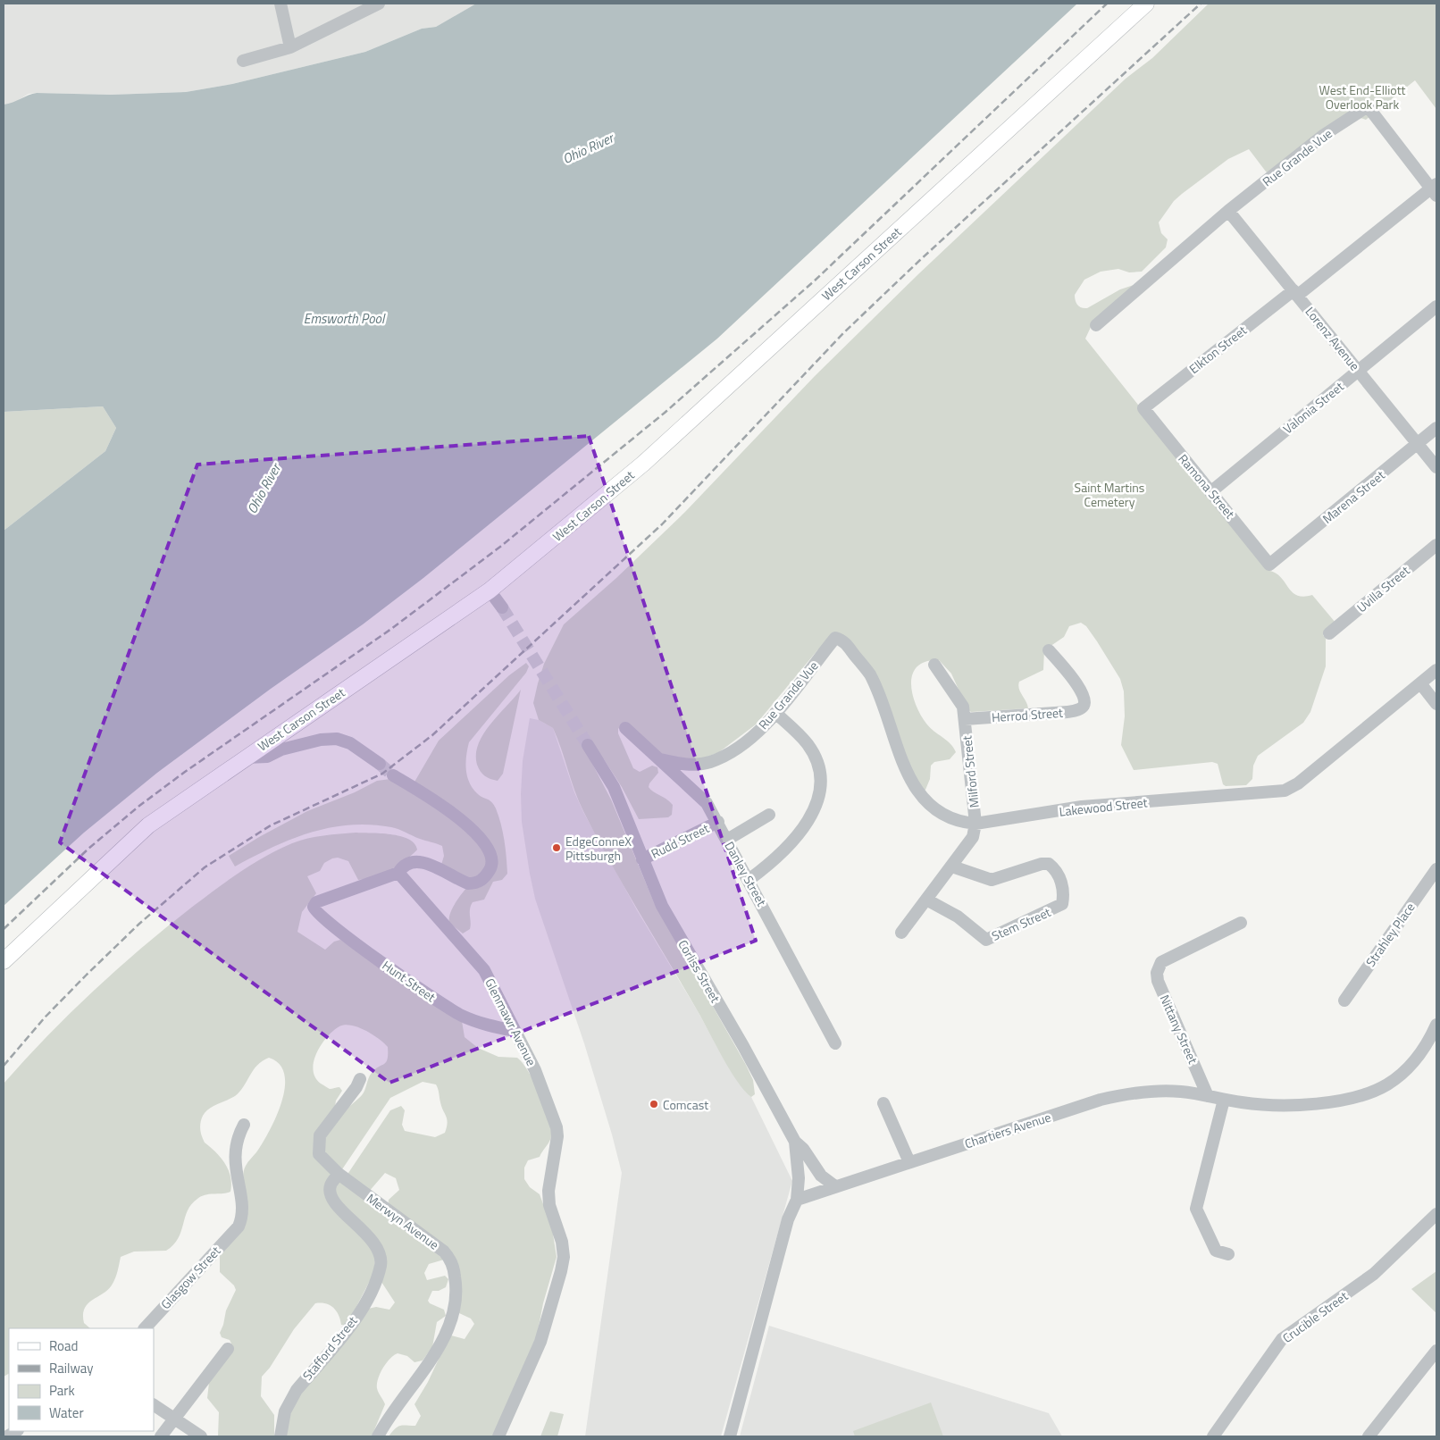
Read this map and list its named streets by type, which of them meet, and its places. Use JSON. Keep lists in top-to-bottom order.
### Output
{
  "streets": {
    "main road": ["West Carson Street"],
    "street": [
      "Rue Grande Vue",
      "Lorenz Avenue",
      "Elkton Street",
      "Valonia Street",
      "Ramona Street",
      "Marena Street",
      "Uvilla Street",
      "Herrod Street",
      "Milford Street",
      "Lakewood Street",
      "Rudd Street",
      "Danley Street",
      "Stem Street",
      "Strahley Place",
      "Corliss Street",
      "Hunt Street",
      "Glenmawr Avenue",
      "Nittany Street",
      "Chartiers Avenue",
      "Merwyn Avenue",
      "Glasgow Street",
      "Crucible Street",
      "Stafford Street"
    ]
  },
  "crossings": [
    ["Rue Grande Vue", "Lorenz Avenue"],
    ["Rue Grande Vue", "Elkton Street"],
    ["Rue Grande Vue", "Lakewood Street"],
    ["Rue Grande Vue", "Danley Street"],
    ["Lorenz Avenue", "Elkton Street"],
    ["Lorenz Avenue", "Valonia Street"],
    ["Lorenz Avenue", "Marena Street"],
    ["Elkton Street", "Ramona Street"],
    ["Valonia Street", "Ramona Street"],
    ["Ramona Street", "Marena Street"],
    ["Herrod Street", "Milford Street"],
    ["Milford Street", "Lakewood Street"],
    ["Rudd Street", "Danley Street"],
    ["Rudd Street", "Corliss Street"],
    ["Corliss Street", "Chartiers Avenue"],
    ["Hunt Street", "Glenmawr Avenue"],
    ["Nittany Street", "Chartiers Avenue"],
    ["Merwyn Avenue", "Stafford Street"]
  ],
  "water": ["Ohio River", "Emsworth Pool"],
  "parks": ["West End-Elliott Overlook Park", "Saint Martins Cemetery"],
  "places": ["EdgeConneX Pittsburgh", "Comcast"],
  "legend": [
    "Road",
    "Railway",
    "Park",
    "Water"
  ]
}
